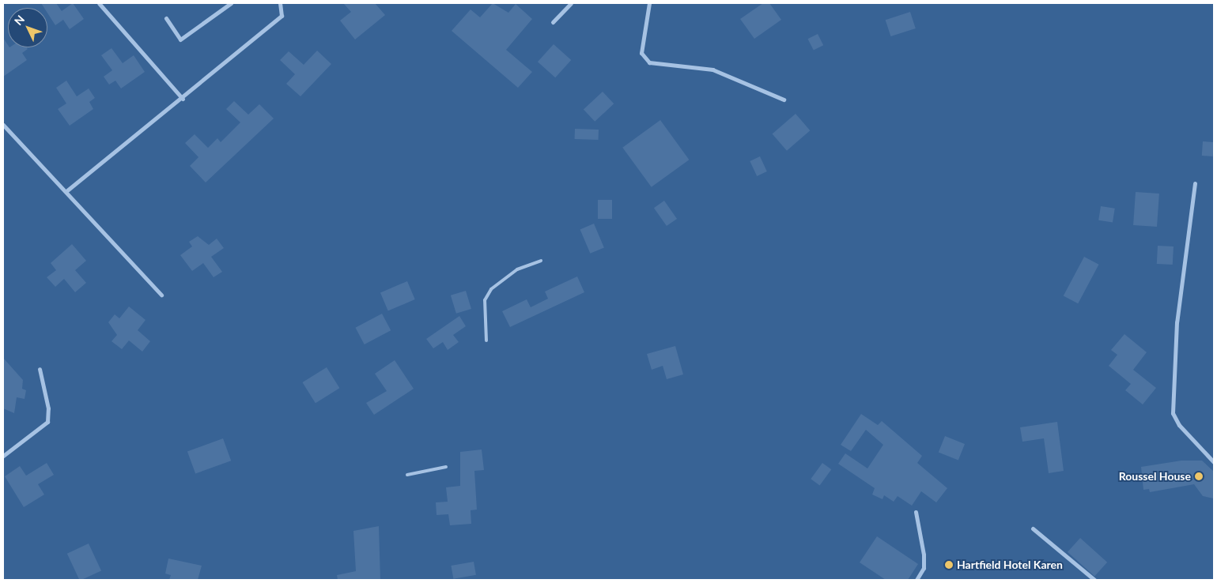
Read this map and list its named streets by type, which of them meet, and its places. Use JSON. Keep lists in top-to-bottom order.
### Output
{
  "places": ["Roussel House", "Hartfield Hotel Karen"],
  "north": "top left"
}
